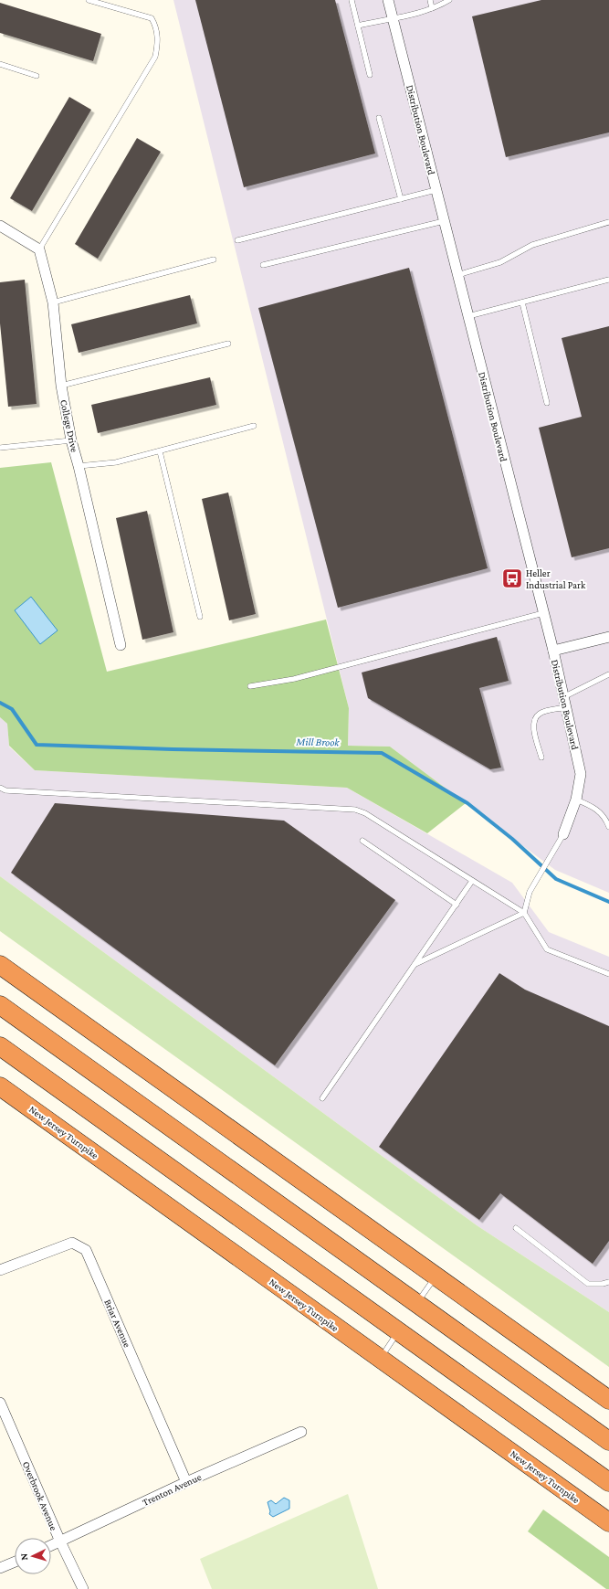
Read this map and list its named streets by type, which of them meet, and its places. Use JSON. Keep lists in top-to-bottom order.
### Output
{
  "streets": {
    "highway": ["New Jersey Turnpike"],
    "street": [
      "Distribution Boulevard",
      "College Drive",
      "Briar Avenue",
      "Trenton Avenue",
      "Overbrook Avenue"
    ]
  },
  "crossings": [
    ["Briar Avenue", "Trenton Avenue"],
    ["Trenton Avenue", "Overbrook Avenue"]
  ],
  "water": ["Mill Brook"],
  "places": {
    "bus stop": ["Heller Industrial Park"]
  },
  "north": "left"
}
